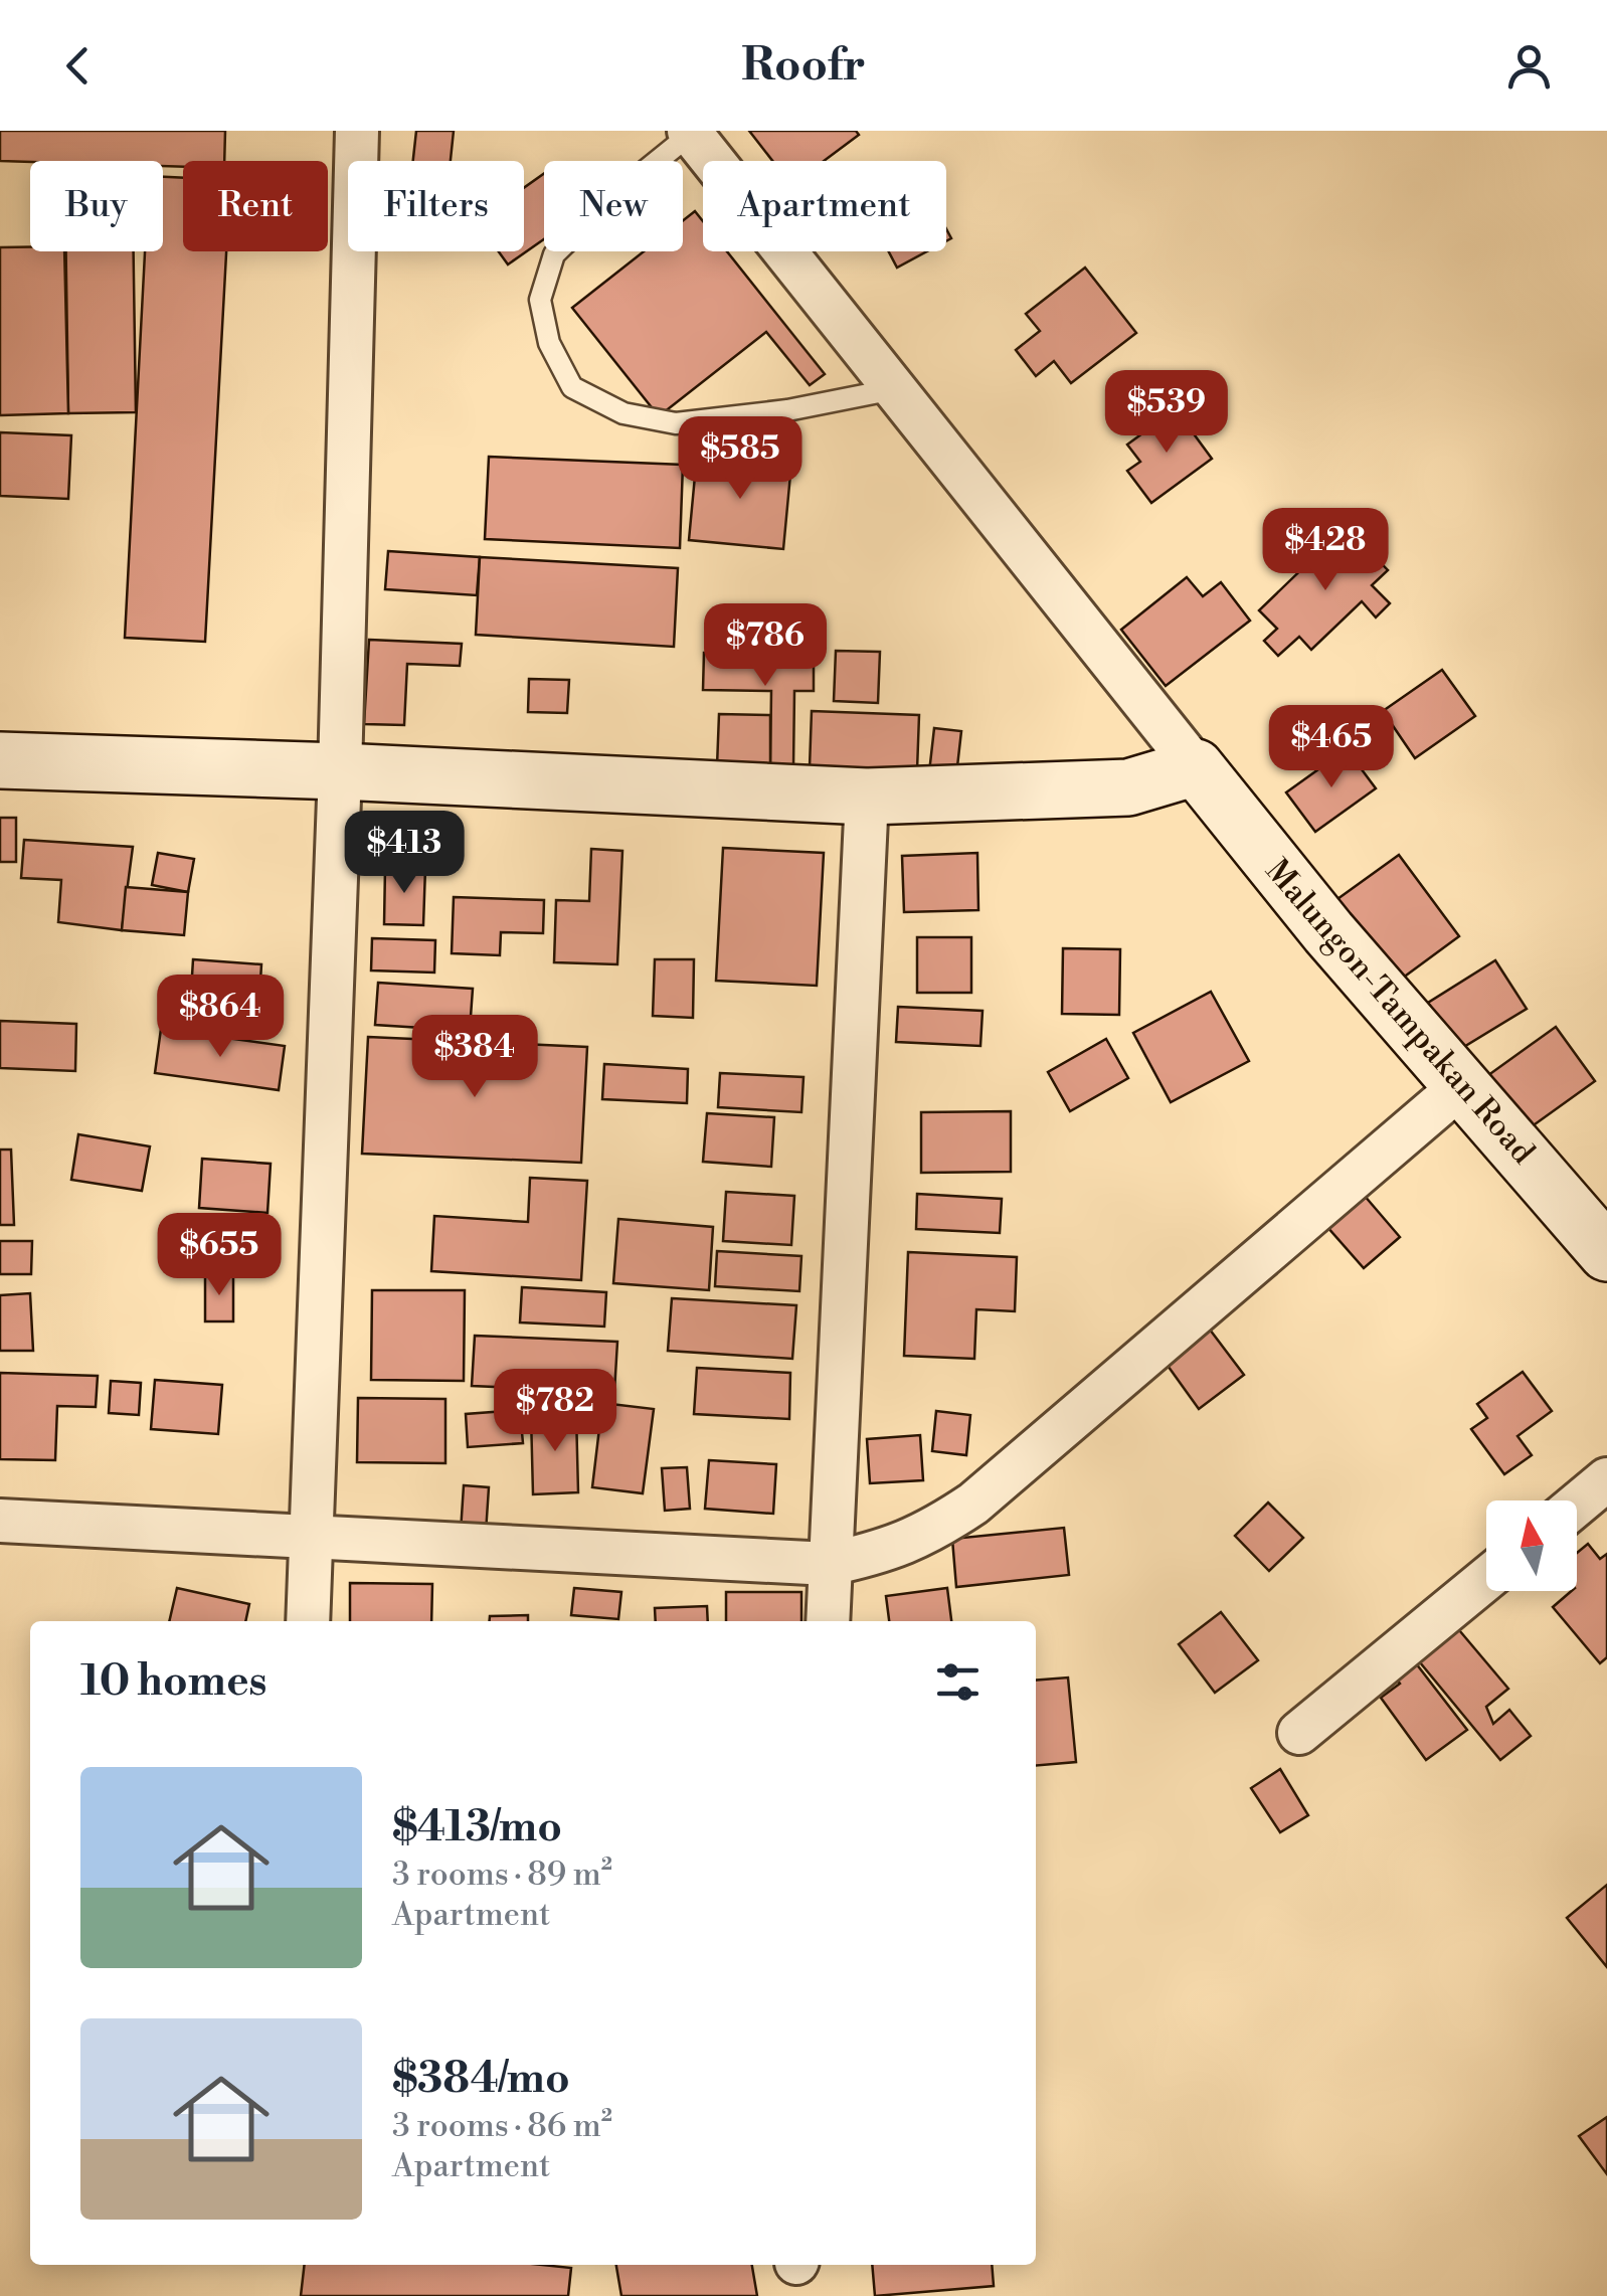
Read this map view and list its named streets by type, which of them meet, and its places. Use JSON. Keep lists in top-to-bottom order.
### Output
{
  "streets": {
    "main road": ["Malungon-Tampakan Road"]
  },
  "north": "top",
  "page": {
    "header": "Roofr",
    "chip": [
      "Buy",
      "Rent",
      "Filters",
      "New",
      "Apartment"
    ],
    "price": [
      "$539",
      "$585",
      "$428",
      "$786",
      "$465",
      "$413",
      "$864",
      "$384",
      "$655",
      "$782"
    ],
    "heading": "10 homes",
    "list": [
      {
        "name": "$413/mo",
        "note": "3 rooms · 89 m² · Apartment"
      },
      {
        "name": "$384/mo",
        "note": "3 rooms · 86 m² · Apartment"
      }
    ]
  }
}
